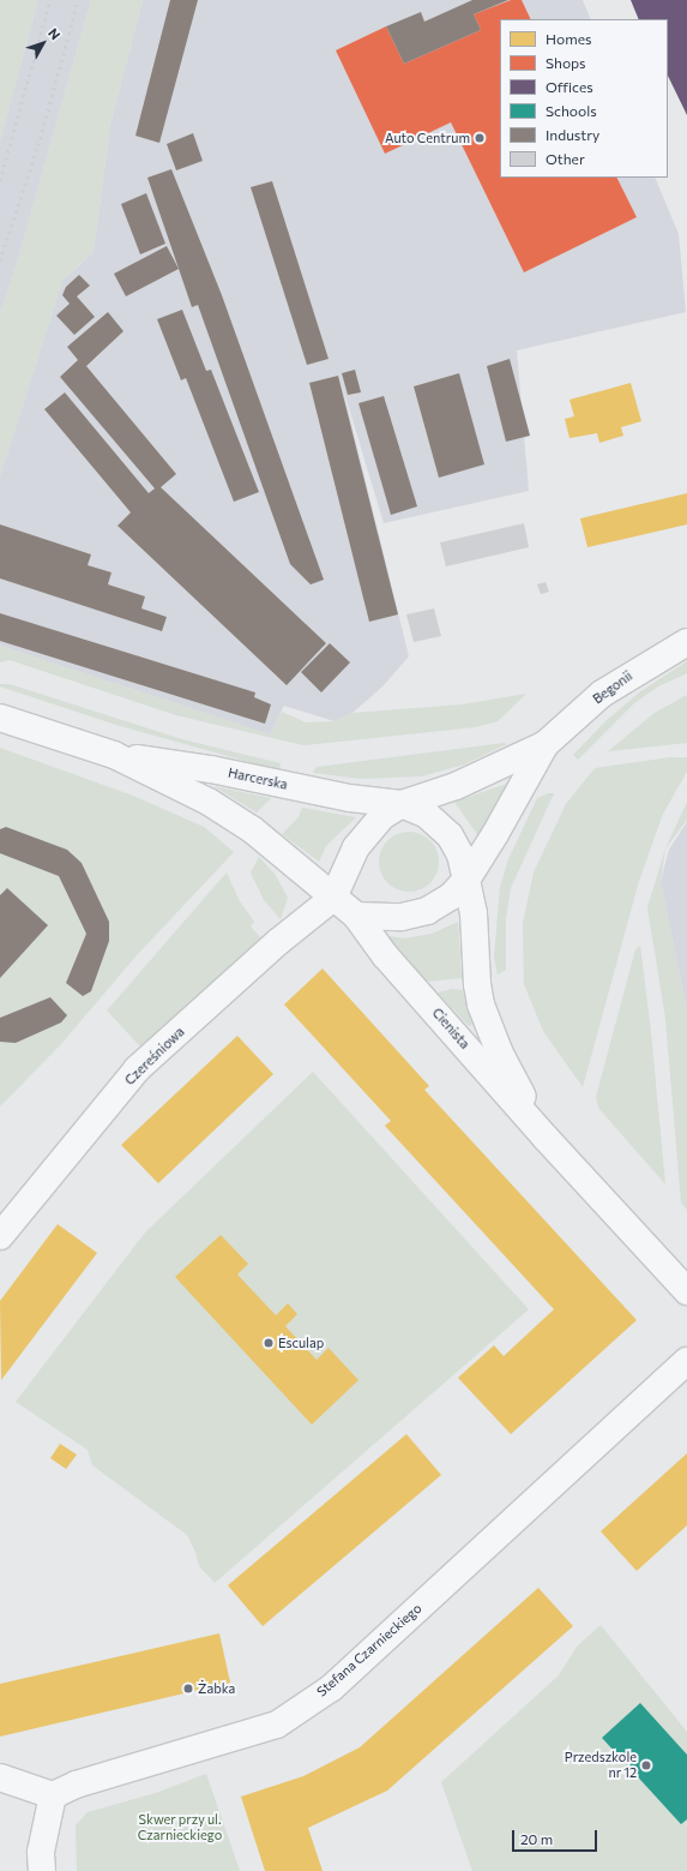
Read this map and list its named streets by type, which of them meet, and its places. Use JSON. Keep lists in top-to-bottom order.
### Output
{
  "streets": {
    "street": [
      "Begonii",
      "Harcerska",
      "Cienista",
      "Czereśniowa",
      "Stefana Czarnieckiego"
    ]
  },
  "crossings": [
    ["Begonii", "Harcerska"],
    ["Begonii", "Cienista"],
    ["Begonii", "Czereśniowa"],
    ["Harcerska", "Cienista"],
    ["Harcerska", "Czereśniowa"],
    ["Cienista", "Czereśniowa"]
  ],
  "parks": ["Skwer przy ul. Czarnieckiego"],
  "places": [
    "Auto Centrum",
    "Esculap",
    "Żabka",
    "Przedszkole nr 12"
  ],
  "legend": [
    "Homes",
    "Shops",
    "Offices",
    "Schools",
    "Industry",
    "Other"
  ],
  "scale_bar": "20 m",
  "north": "top right"
}
